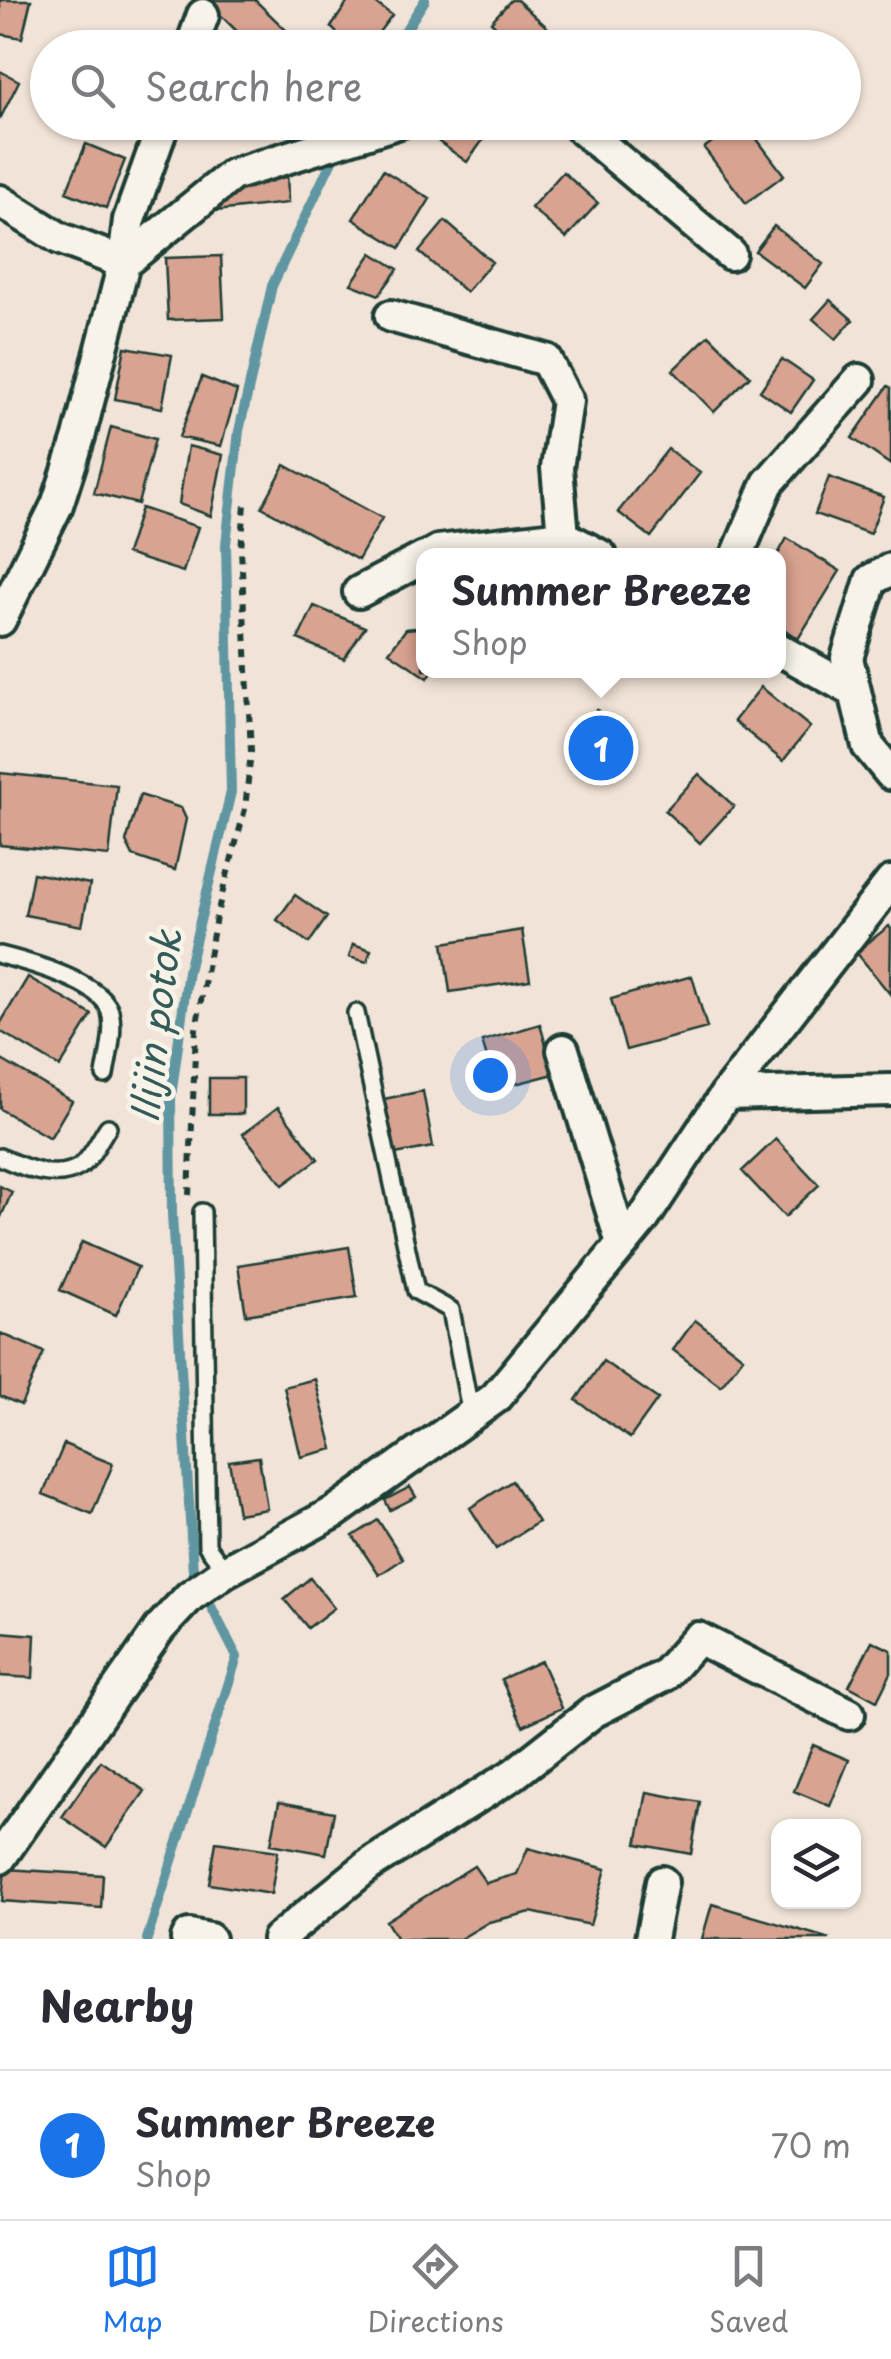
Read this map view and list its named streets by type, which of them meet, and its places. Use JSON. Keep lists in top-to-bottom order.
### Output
{
  "water": ["Ilijin potok"],
  "page": {
    "search": "Search here",
    "popup": ["Summer Breeze", "Shop"],
    "pins": "1",
    "heading": "Nearby",
    "list": [
      {
        "mark": "1",
        "name": "Summer Breeze",
        "note": "Shop",
        "value": "70 m"
      }
    ],
    "nav": ["Map", "Directions", "Saved"]
  }
}
